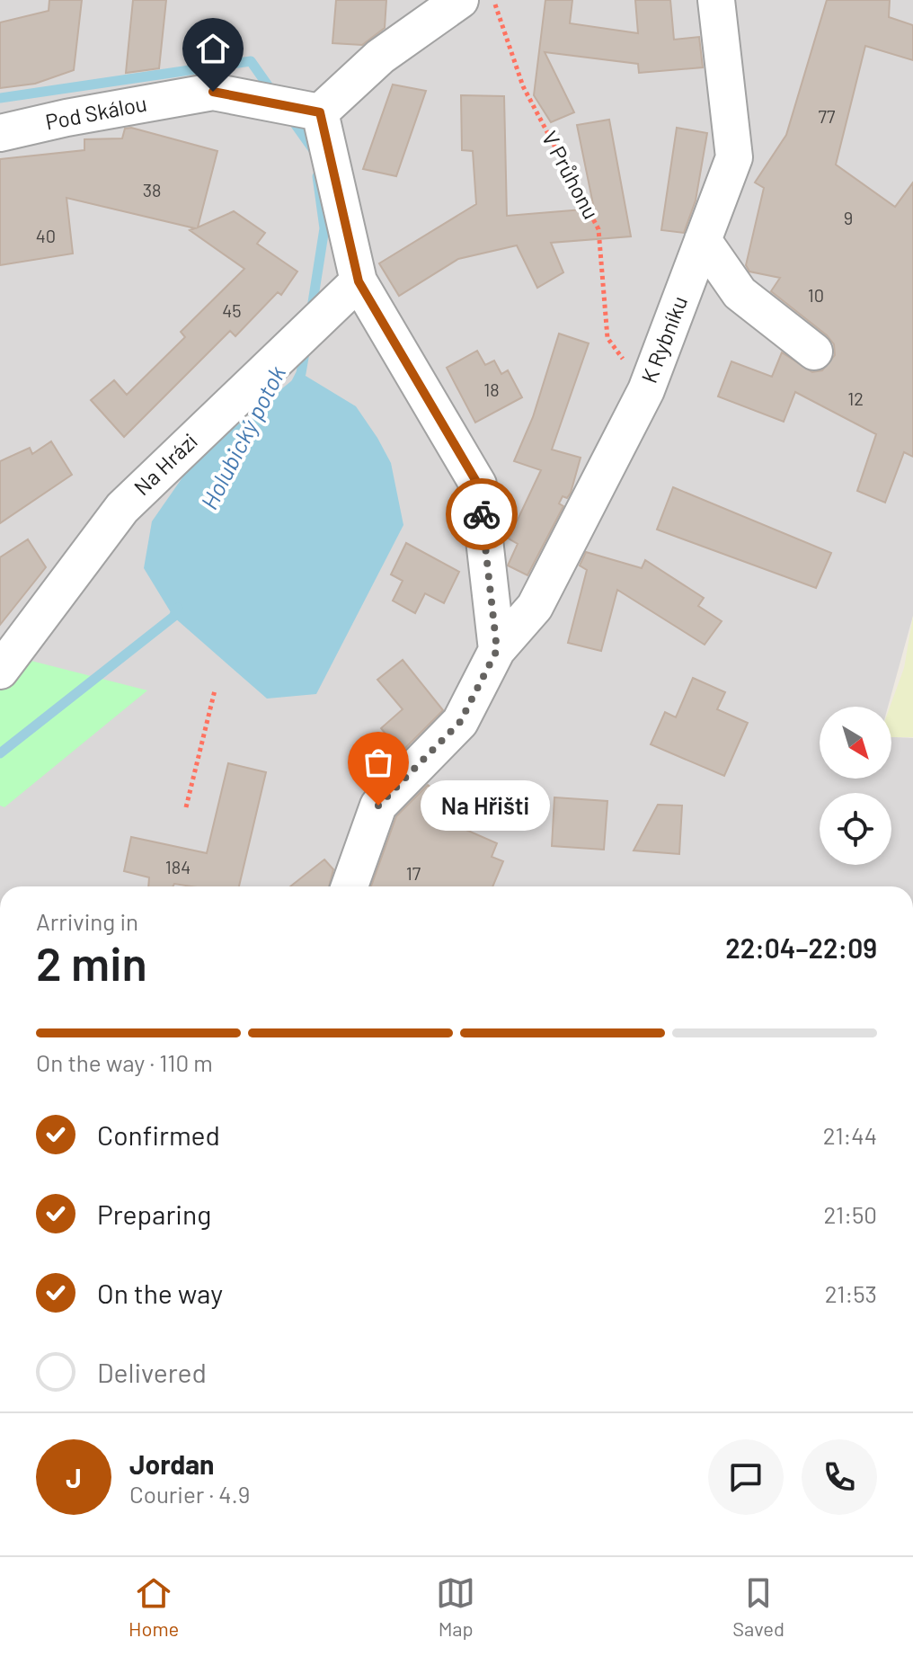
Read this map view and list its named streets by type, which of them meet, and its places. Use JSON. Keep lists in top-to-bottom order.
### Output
{
  "streets": {
    "street": ["Pod Skálou", "K Rybníku", "Na Hrázi"],
    "path": ["V Průhonu"]
  },
  "crossings": [
    ["V Průhonu", "K Rybníku"]
  ],
  "water": ["Holubický potok"],
  "places": ["Na Hřišti"],
  "house_numbers": [
    "77",
    "38",
    "9",
    "40",
    "10",
    "45",
    "18",
    "12",
    "184",
    "17"
  ],
  "north": "bottom right",
  "page": {
    "bubble": "Na Hřišti",
    "heading": ["2 min", "Arriving in", "22:04–22:09"],
    "panel": ["Jordan", "Courier · 4.9"],
    "bar": "On the way · 110 m",
    "list": [
      ["Confirmed", "21:44"],
      ["Preparing", "21:50"],
      ["On the way", "21:53"],
      "Delivered"
    ],
    "round": "J",
    "tabs": ["Home", "Map", "Saved"]
  }
}
